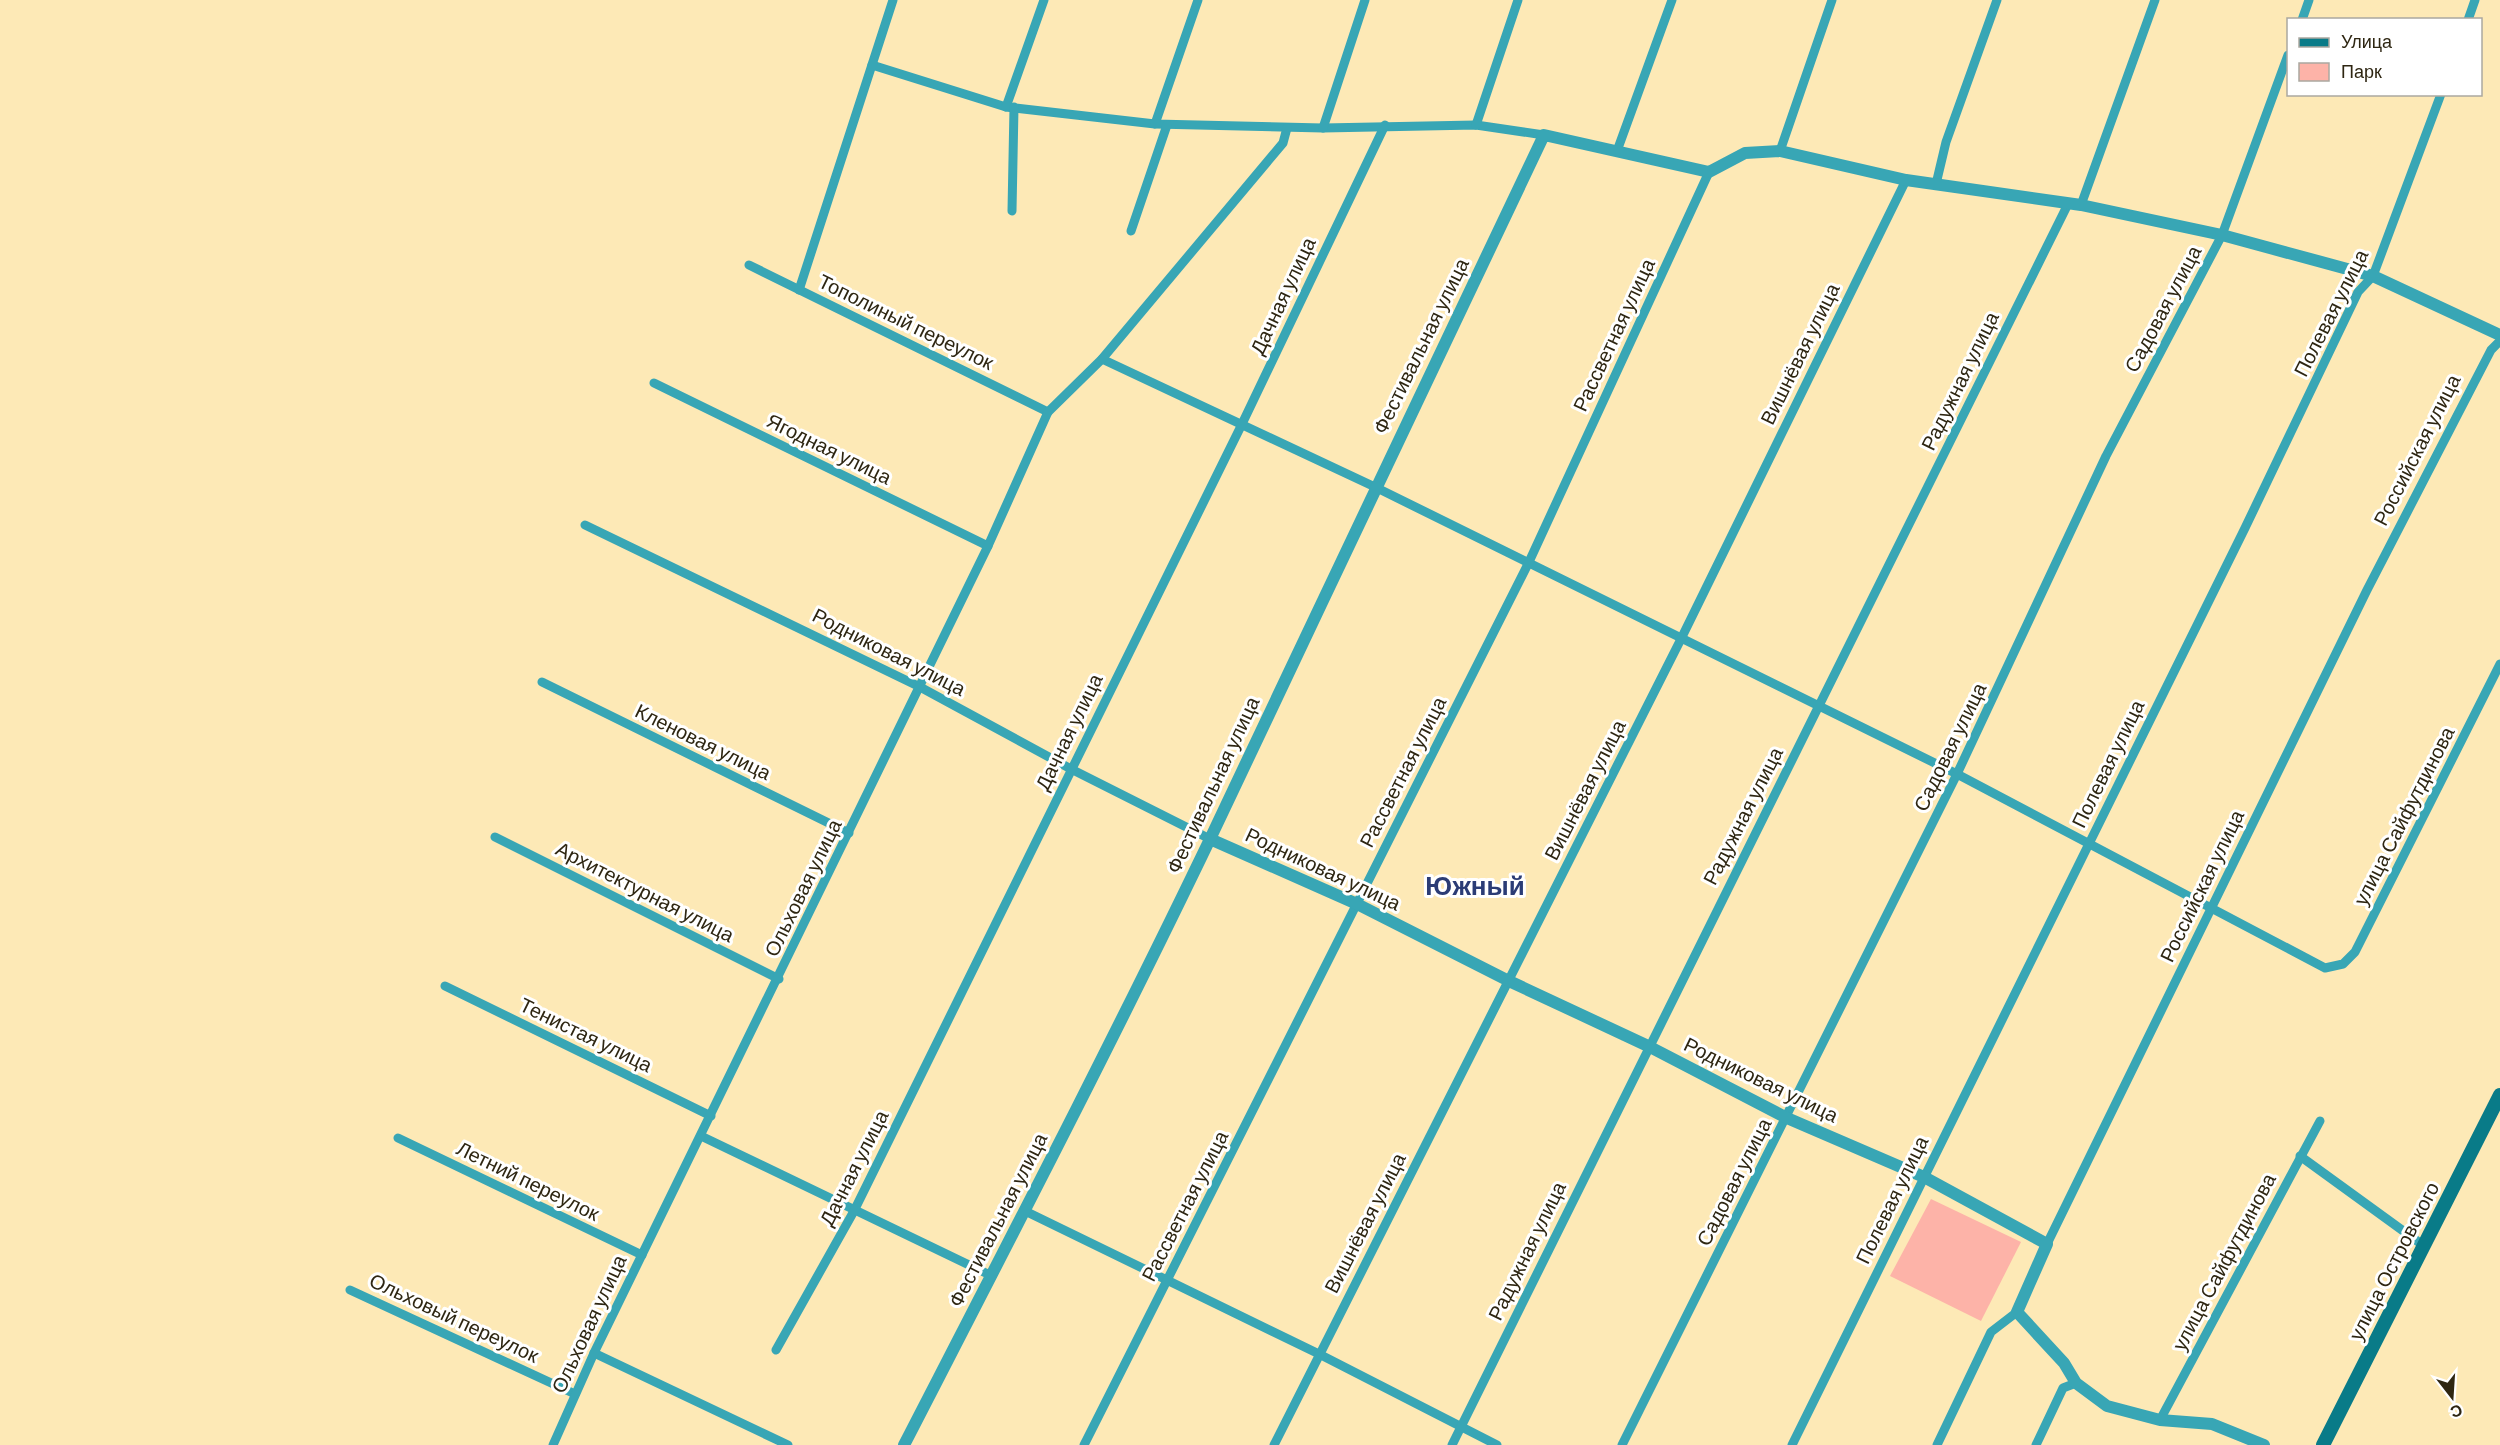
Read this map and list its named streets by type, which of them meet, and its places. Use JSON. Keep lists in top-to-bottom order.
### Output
{
  "streets": {
    "main road": ["улица Островского"],
    "street": [
      "Дачная улица",
      "Садовая улица",
      "Полевая улица",
      "Тополиный переулок",
      "Рассветная улица",
      "Фестивальная улица",
      "Вишнёвая улица",
      "Радужная улица",
      "Ягодная улица",
      "Российская улица",
      "Родниковая улица",
      "Кленовая улица",
      "улица Сайфутдинова",
      "Ольховая улица",
      "Архитектурная улица",
      "Тенистая улица",
      "Летний переулок",
      "Ольховый переулок"
    ]
  },
  "crossings": [
    ["Дачная улица", "Родниковая улица"],
    ["Садовая улица", "Родниковая улица"],
    ["Полевая улица", "Родниковая улица"],
    ["Тополиный переулок", "Ольховая улица"],
    ["Рассветная улица", "Родниковая улица"],
    ["Фестивальная улица", "Родниковая улица"],
    ["Вишнёвая улица", "Родниковая улица"],
    ["Радужная улица", "Родниковая улица"],
    ["Ягодная улица", "Ольховая улица"],
    ["Российская улица", "Родниковая улица"],
    ["Российская улица", "улица Сайфутдинова"],
    ["Родниковая улица", "Ольховая улица"],
    ["Кленовая улица", "Ольховая улица"],
    ["Ольховая улица", "Архитектурная улица"],
    ["Ольховая улица", "Тенистая улица"],
    ["Ольховая улица", "Летний переулок"],
    ["Ольховая улица", "Ольховый переулок"]
  ],
  "districts": ["Южный"],
  "legend": ["Улица", "Парк"],
  "north": "bottom"
}
